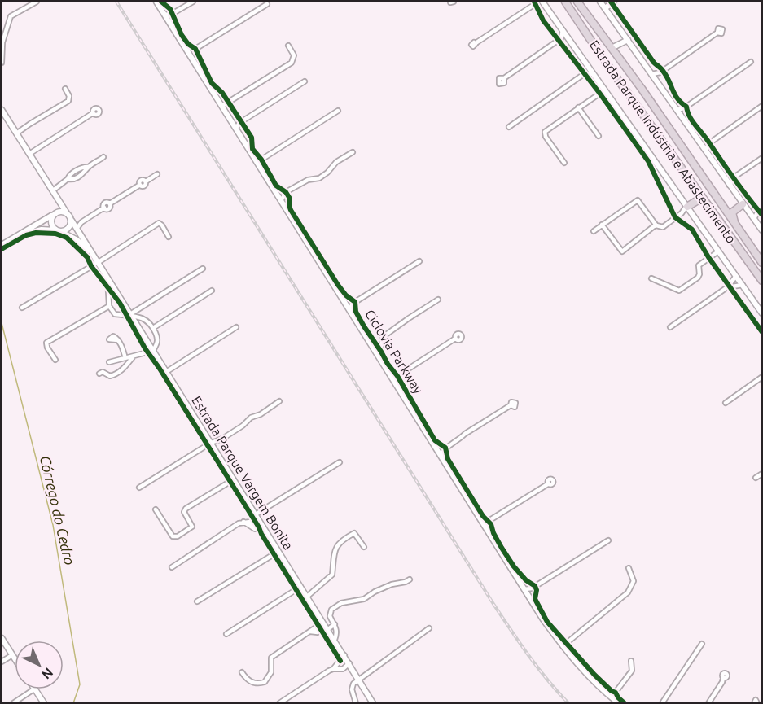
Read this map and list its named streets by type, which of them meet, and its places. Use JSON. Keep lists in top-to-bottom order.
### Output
{
  "streets": {
    "highway": ["Estrada Parque Indústria e Abastecimento"],
    "street": ["Estrada Parque Vargem Bonita"],
    "cycle path": ["Ciclovia Parkway"]
  },
  "water": ["Córrego do Cedro"],
  "north": "bottom right"
}
